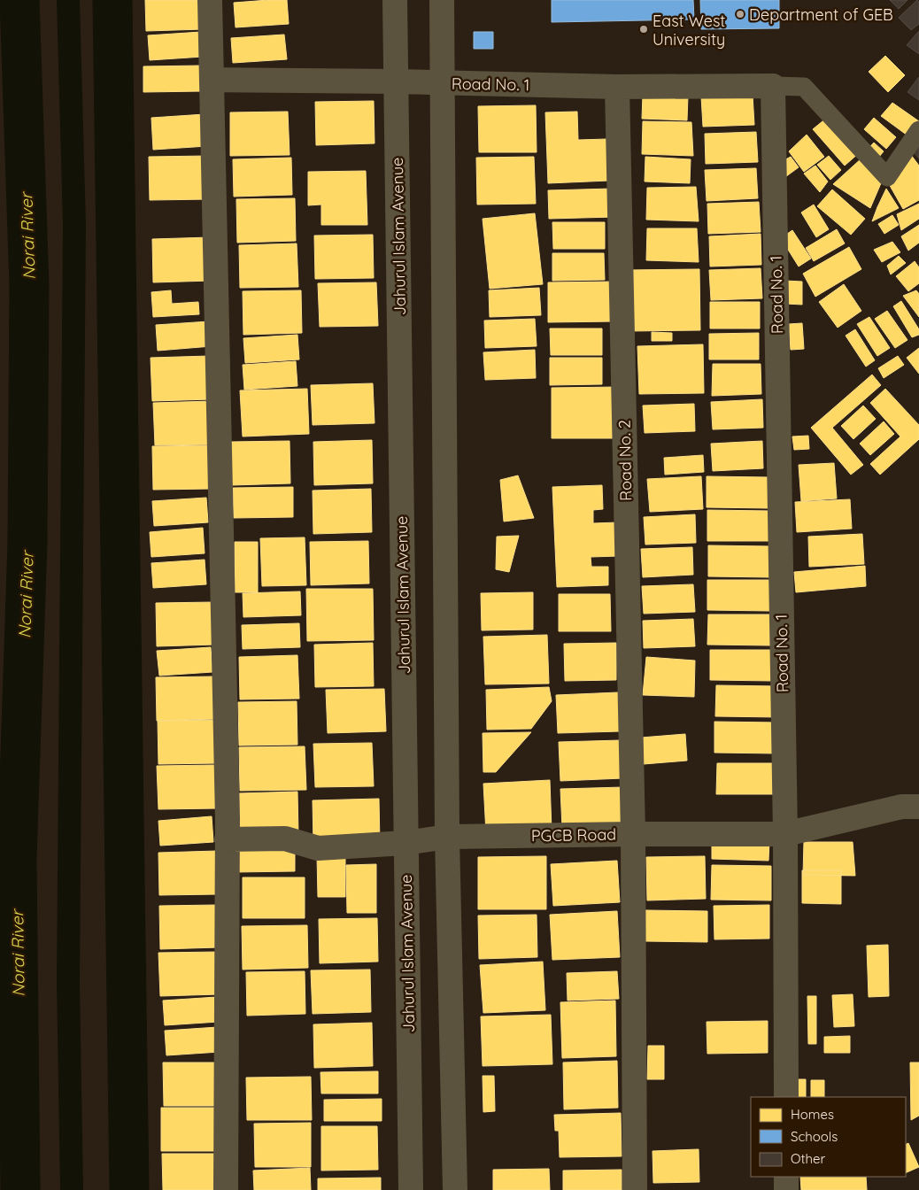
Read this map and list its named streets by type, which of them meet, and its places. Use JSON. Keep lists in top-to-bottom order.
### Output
{
  "streets": {
    "street": [
      "Road No. 1",
      "Jahurul Islam Avenue",
      "Road No. 2",
      "PGCB Road"
    ]
  },
  "crossings": [
    ["Road No. 1", "Jahurul Islam Avenue"],
    ["Road No. 1", "Road No. 2"],
    ["Road No. 1", "PGCB Road"],
    ["Jahurul Islam Avenue", "PGCB Road"],
    ["Road No. 2", "PGCB Road"]
  ],
  "water": ["Norai River"],
  "places": ["Department of GEB", "East West University"],
  "legend": ["Homes", "Schools", "Other"]
}
